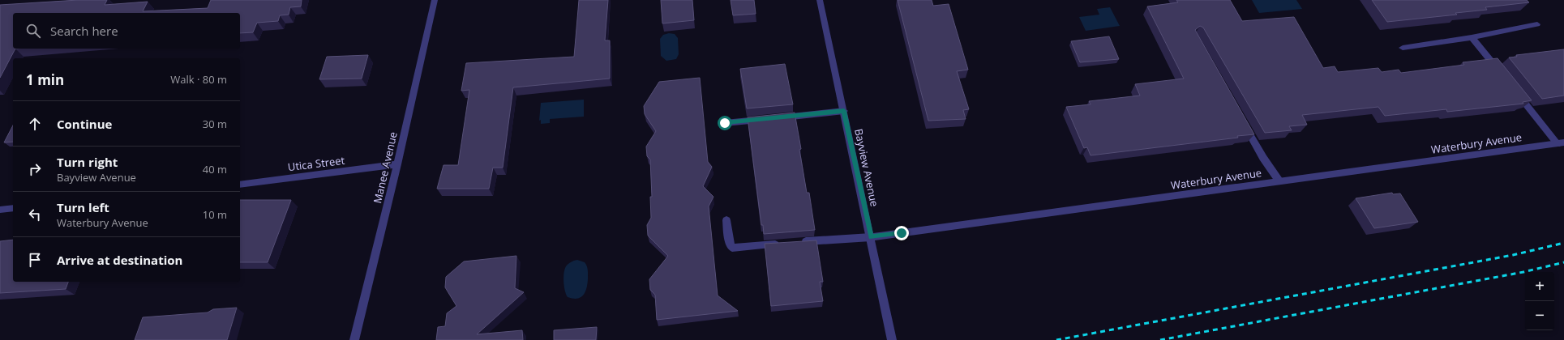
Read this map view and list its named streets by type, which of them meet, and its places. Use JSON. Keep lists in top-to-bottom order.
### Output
{
  "streets": {
    "street": [
      "Waterbury Avenue",
      "Utica Street",
      "Manee Avenue",
      "Bayview Avenue"
    ]
  },
  "crossings": [
    ["Waterbury Avenue", "Bayview Avenue"],
    ["Utica Street", "Manee Avenue"]
  ],
  "page": {
    "search": "Search here",
    "heading": ["1 min", "Walk · 80 m"],
    "list": [
      ["Continue", "30 m"],
      ["Turn right", "Bayview Avenue", "40 m"],
      ["Turn left", "Waterbury Avenue", "10 m"],
      "Arrive at destination"
    ],
    "map_buttons": ["+", "−"]
  }
}
